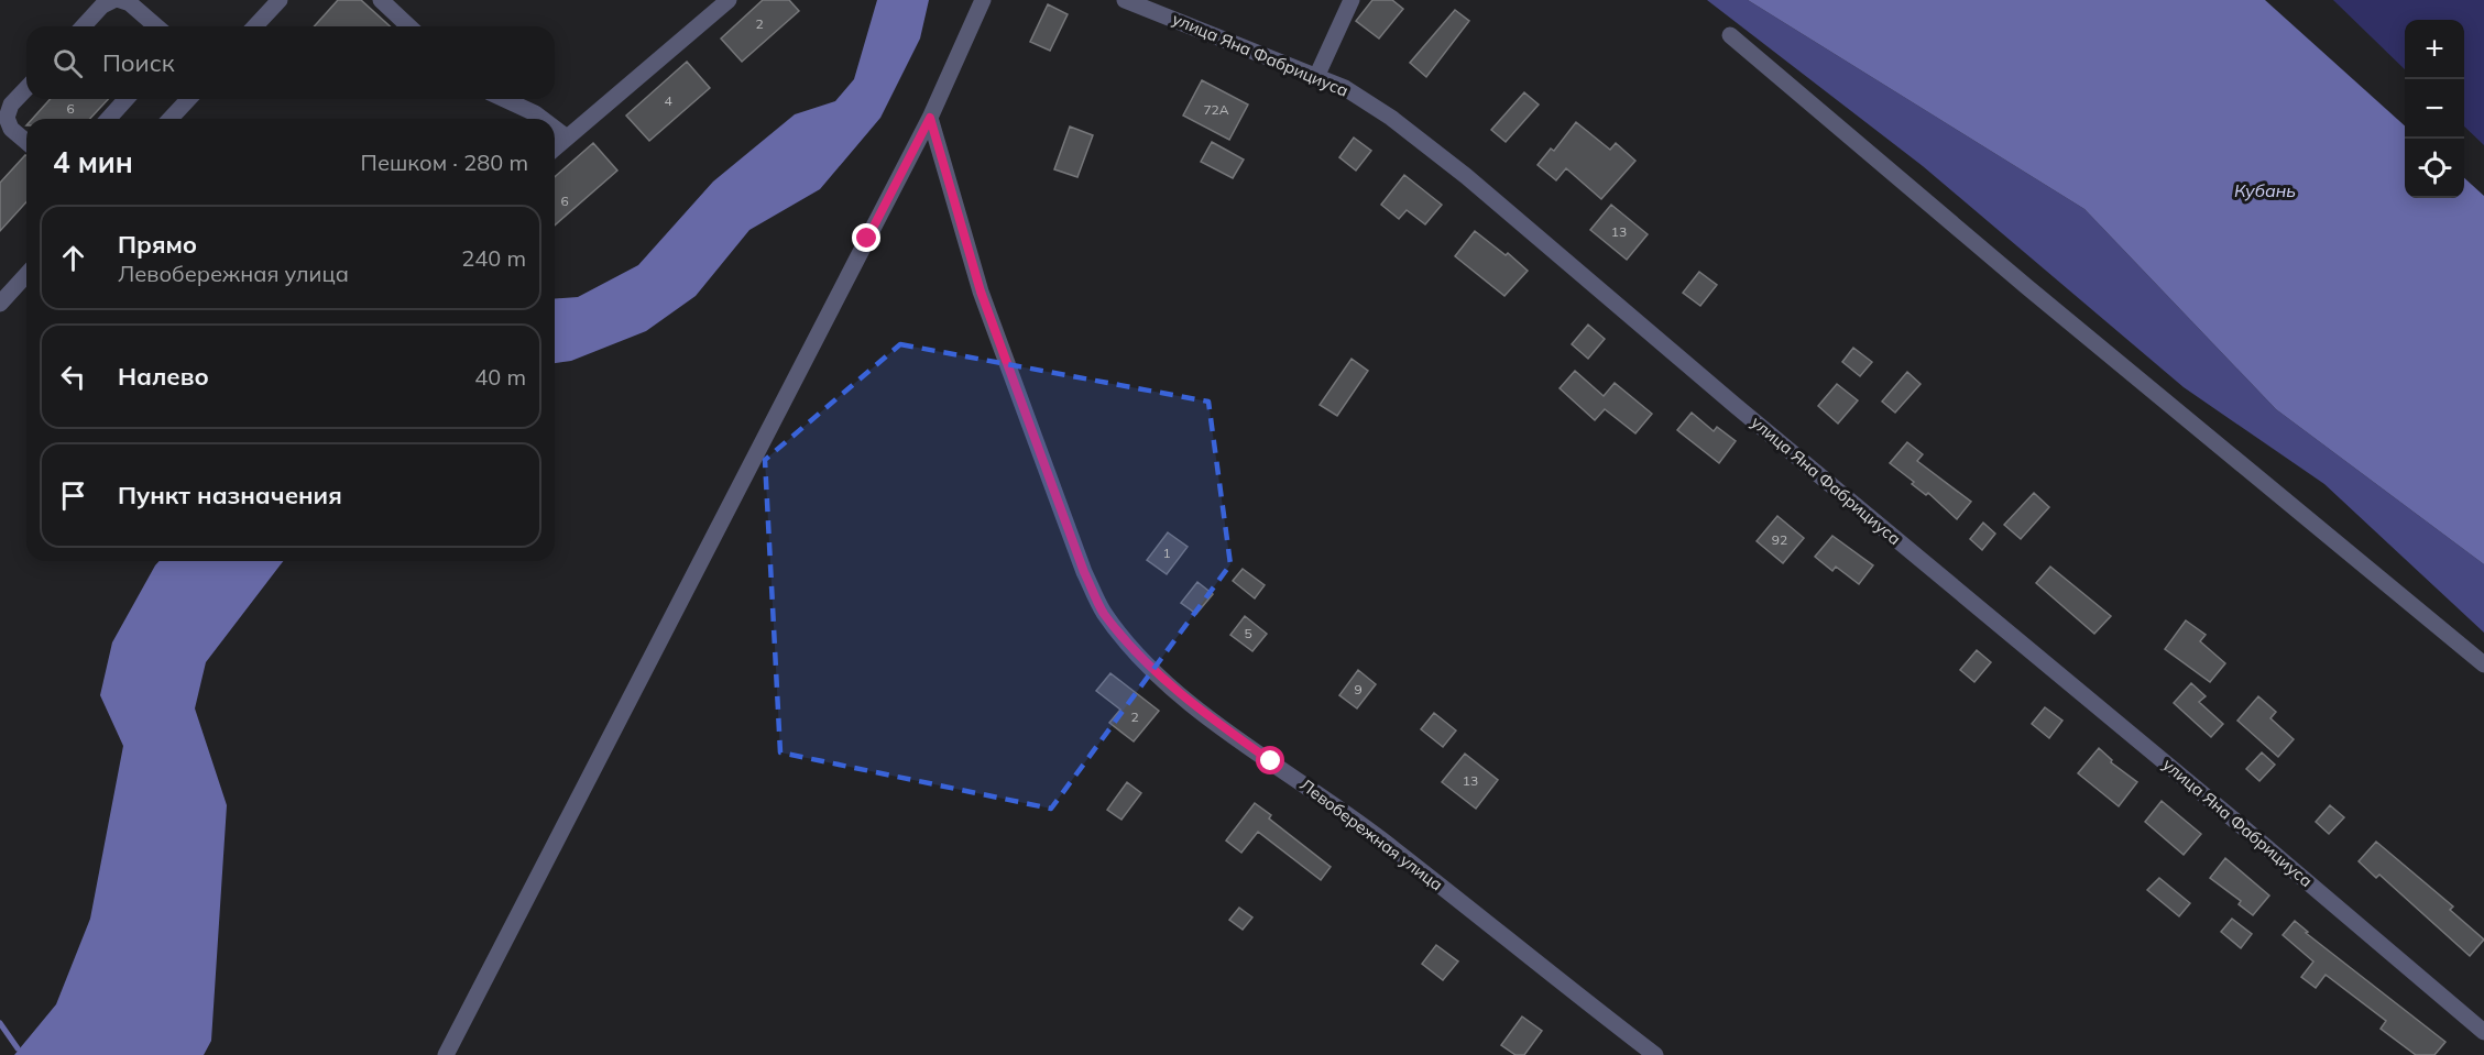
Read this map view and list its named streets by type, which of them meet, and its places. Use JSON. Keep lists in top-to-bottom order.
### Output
{
  "streets": {
    "street": ["улица Яна Фабрициуса", "Левобережная улица"]
  },
  "water": ["Кубань"],
  "house_numbers": [
    "2",
    "4",
    "6",
    "72А",
    "6",
    "13",
    "92",
    "1",
    "5",
    "9",
    "2",
    "13"
  ],
  "page": {
    "map_buttons": ["+", "−"],
    "search": "Поиск",
    "heading": ["4 мин", "Пешком · 280 m"],
    "list": [
      ["Прямо", "Левобережная улица", "240 m"],
      ["Налево", "40 m"],
      "Пункт назначения"
    ]
  }
}
